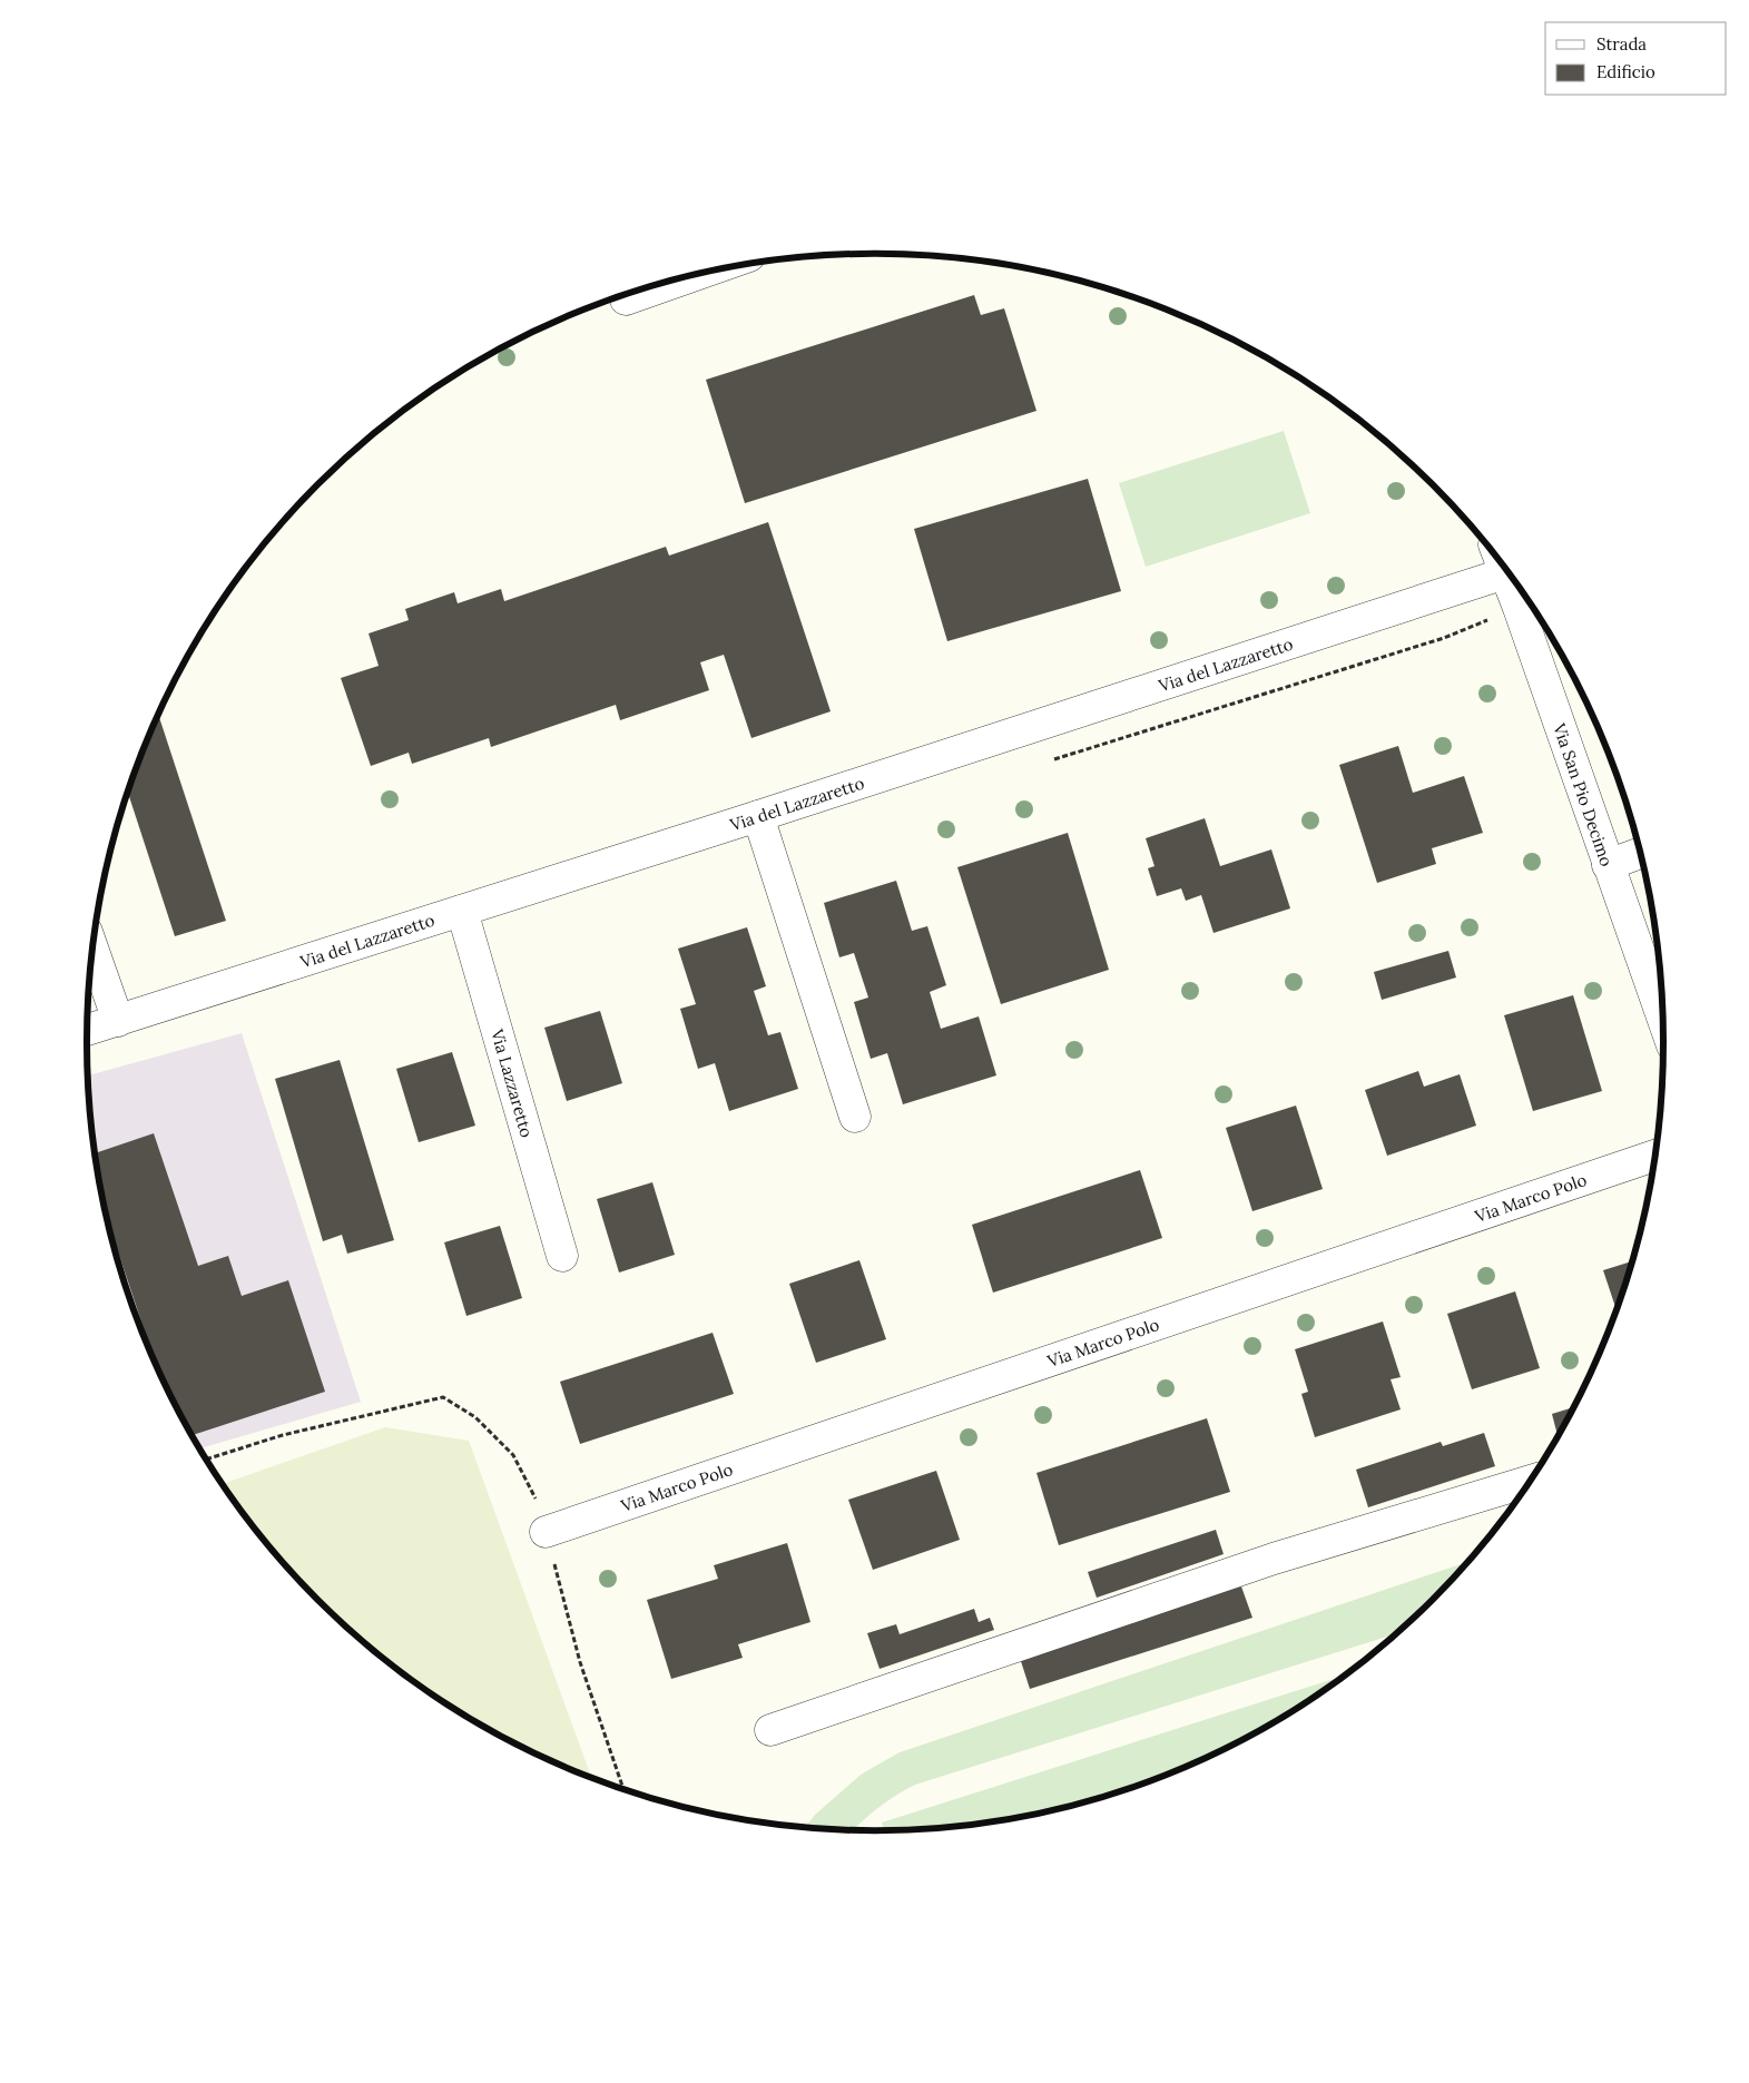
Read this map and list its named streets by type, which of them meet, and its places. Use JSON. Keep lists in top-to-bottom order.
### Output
{
  "streets": {
    "street": [
      "Via del Lazzaretto",
      "Via San Pio Decimo",
      "Via Lazzaretto",
      "Via Marco Polo"
    ]
  },
  "crossings": [
    ["Via del Lazzaretto", "Via Lazzaretto"]
  ],
  "legend": ["Strada", "Edificio"]
}
